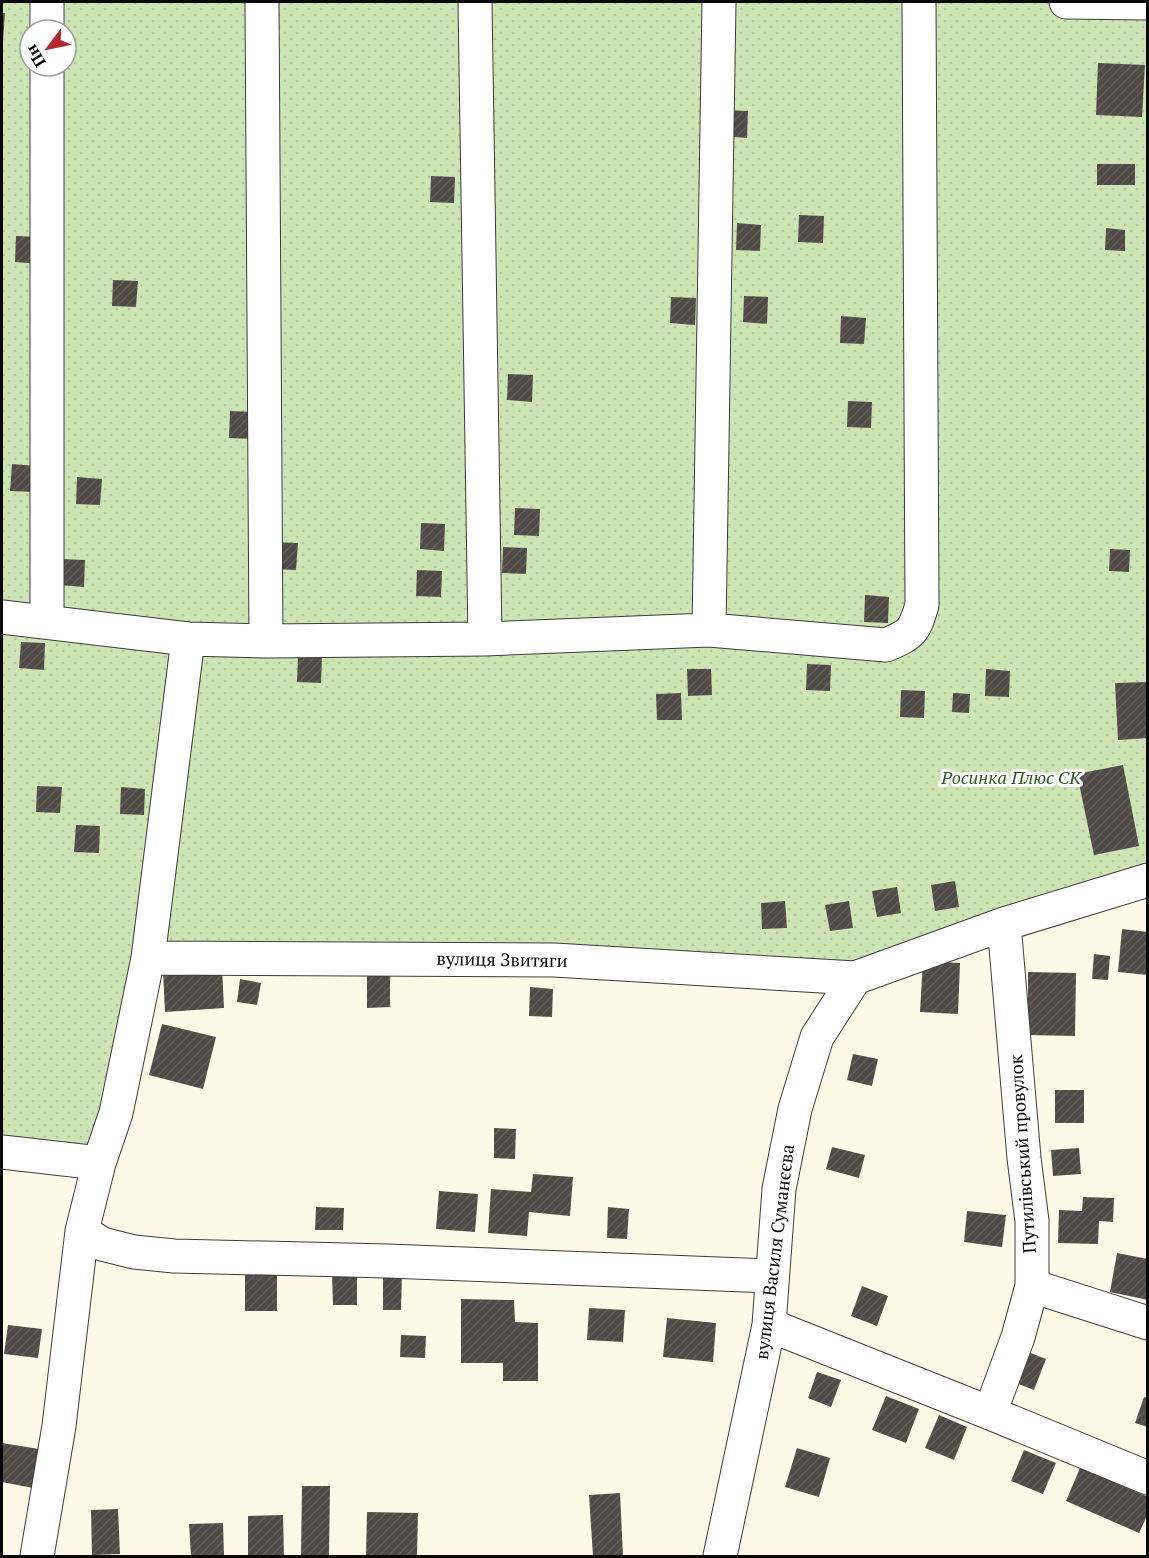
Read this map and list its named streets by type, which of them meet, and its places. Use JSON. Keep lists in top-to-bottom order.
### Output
{
  "streets": {
    "street": ["вулиця Звитяги", "Путилівський провулок", "вулиця Василя Суманєєва"]
  },
  "crossings": [
    ["вулиця Звитяги", "вулиця Василя Суманєєва"]
  ],
  "parks": ["Росинка Плюс СК"],
  "north": "bottom left"
}
